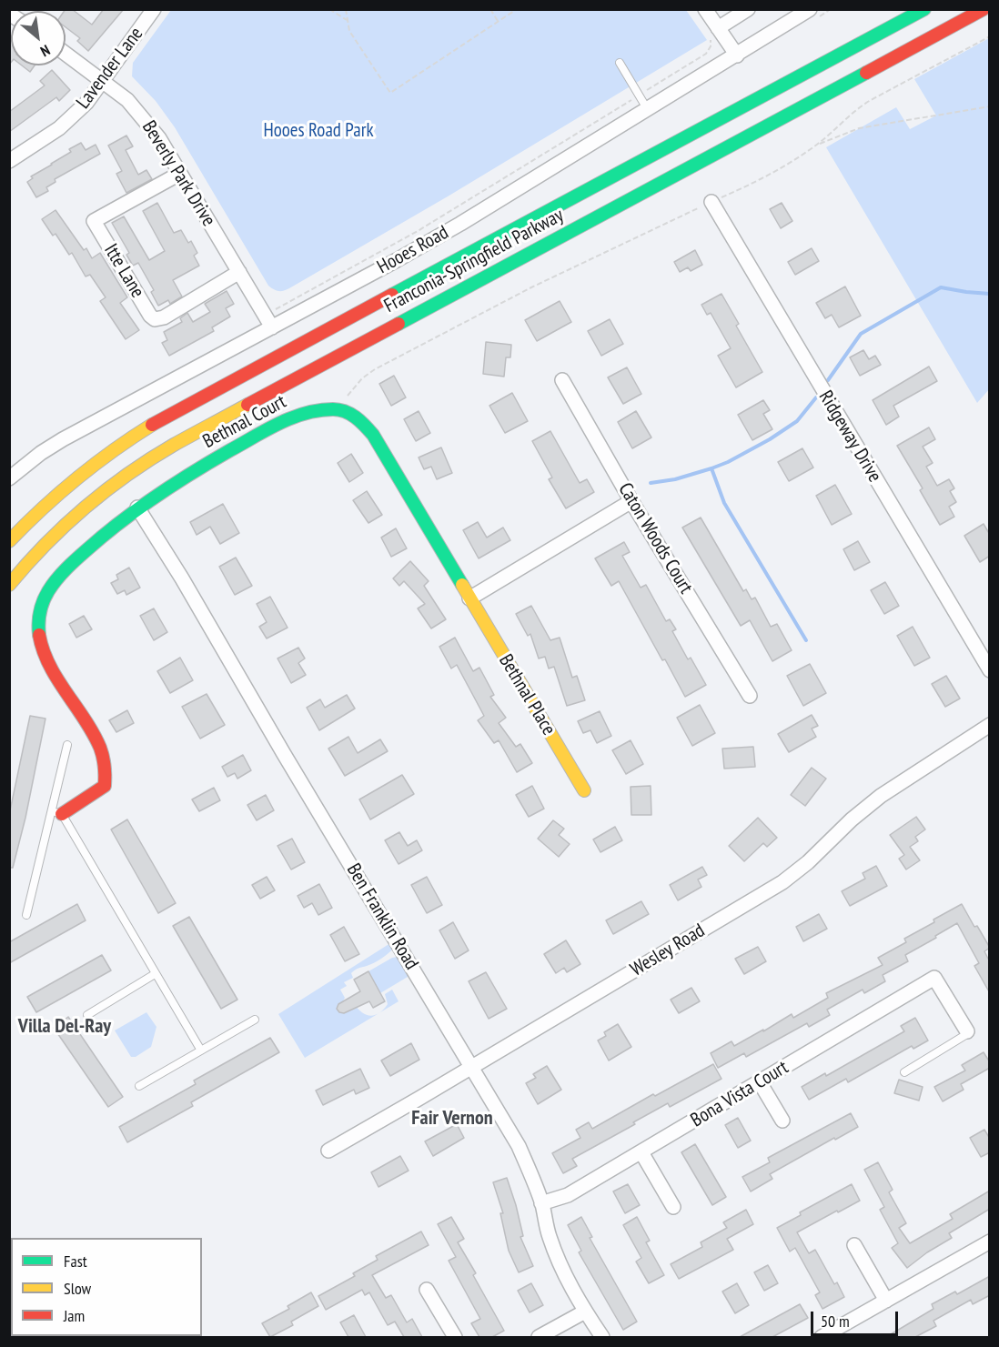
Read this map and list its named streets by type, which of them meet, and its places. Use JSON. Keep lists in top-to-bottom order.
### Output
{
  "streets": {
    "main road": ["Franconia-Springfield Parkway", "Bethnal Court", "Bethnal Place"],
    "street": [
      "Lavender Lane",
      "Beverly Park Drive",
      "Hooes Road",
      "Itte Lane",
      "Ridgeway Drive",
      "Caton Woods Court",
      "Ben Franklin Road",
      "Wesley Road",
      "Bona Vista Court"
    ]
  },
  "crossings": [
    ["Lavender Lane", "Beverly Park Drive"],
    ["Beverly Park Drive", "Hooes Road"],
    ["Beverly Park Drive", "Itte Lane"],
    ["Bethnal Court", "Bethnal Place"],
    ["Bethnal Court", "Ben Franklin Road"],
    ["Ben Franklin Road", "Wesley Road"],
    ["Ben Franklin Road", "Bona Vista Court"]
  ],
  "districts": ["Villa Del-Ray", "Fair Vernon"],
  "parks": ["Hooes Road Park"],
  "legend": ["Fast", "Slow", "Jam"],
  "scale_bar": "50 m",
  "north": "bottom right"
}
